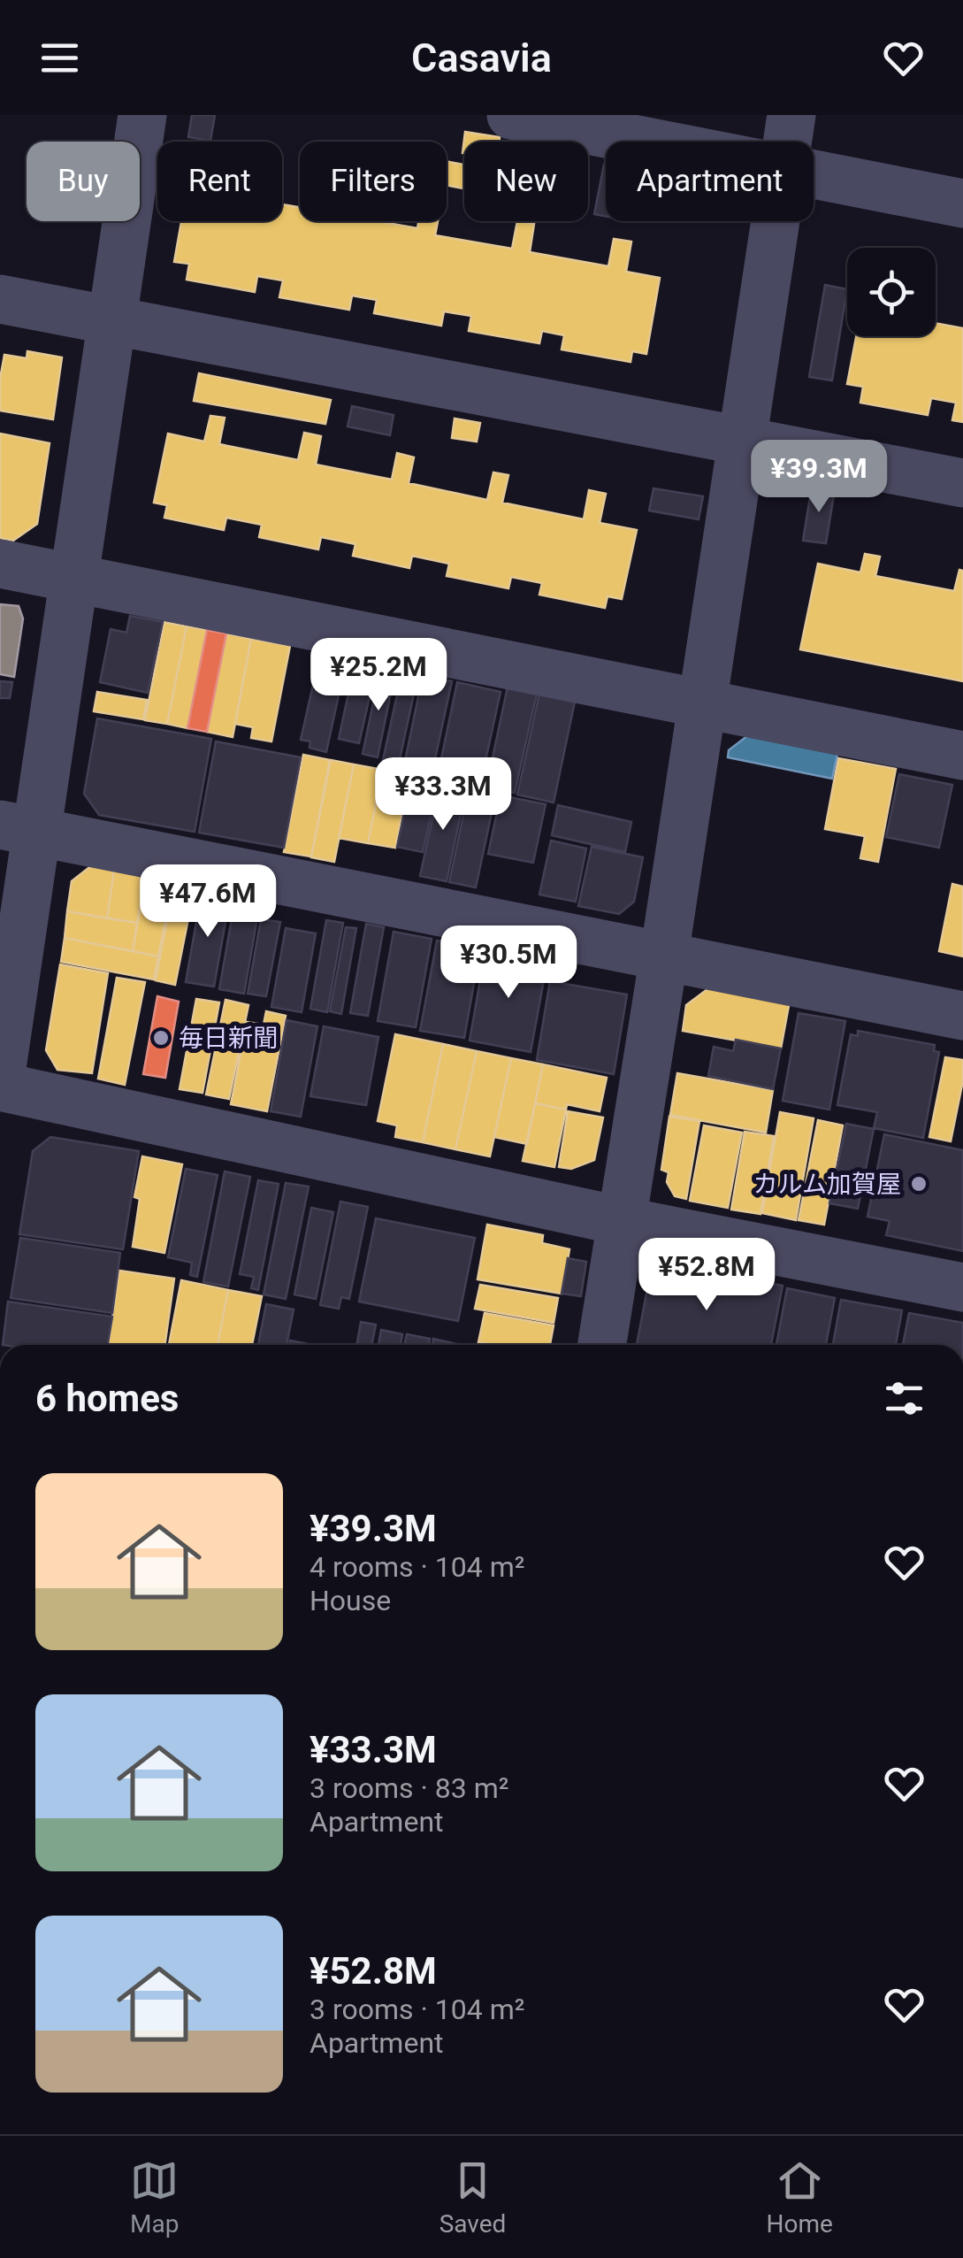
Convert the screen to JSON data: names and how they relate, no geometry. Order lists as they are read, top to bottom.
{
  "places": ["毎日新聞", "カルム加賀屋"],
  "page": {
    "header": "Casavia",
    "chip": [
      "Buy",
      "Rent",
      "Filters",
      "New",
      "Apartment"
    ],
    "price": [
      "¥39.3M",
      "¥25.2M",
      "¥33.3M",
      "¥47.6M",
      "¥30.5M",
      "¥52.8M"
    ],
    "heading": "6 homes",
    "list": [
      {
        "name": "¥39.3M",
        "note": "4 rooms · 104 m² · House"
      },
      {
        "name": "¥33.3M",
        "note": "3 rooms · 83 m² · Apartment"
      },
      {
        "name": "¥52.8M",
        "note": "3 rooms · 104 m² · Apartment"
      }
    ],
    "tabs": ["Map", "Saved", "Home"]
  }
}
